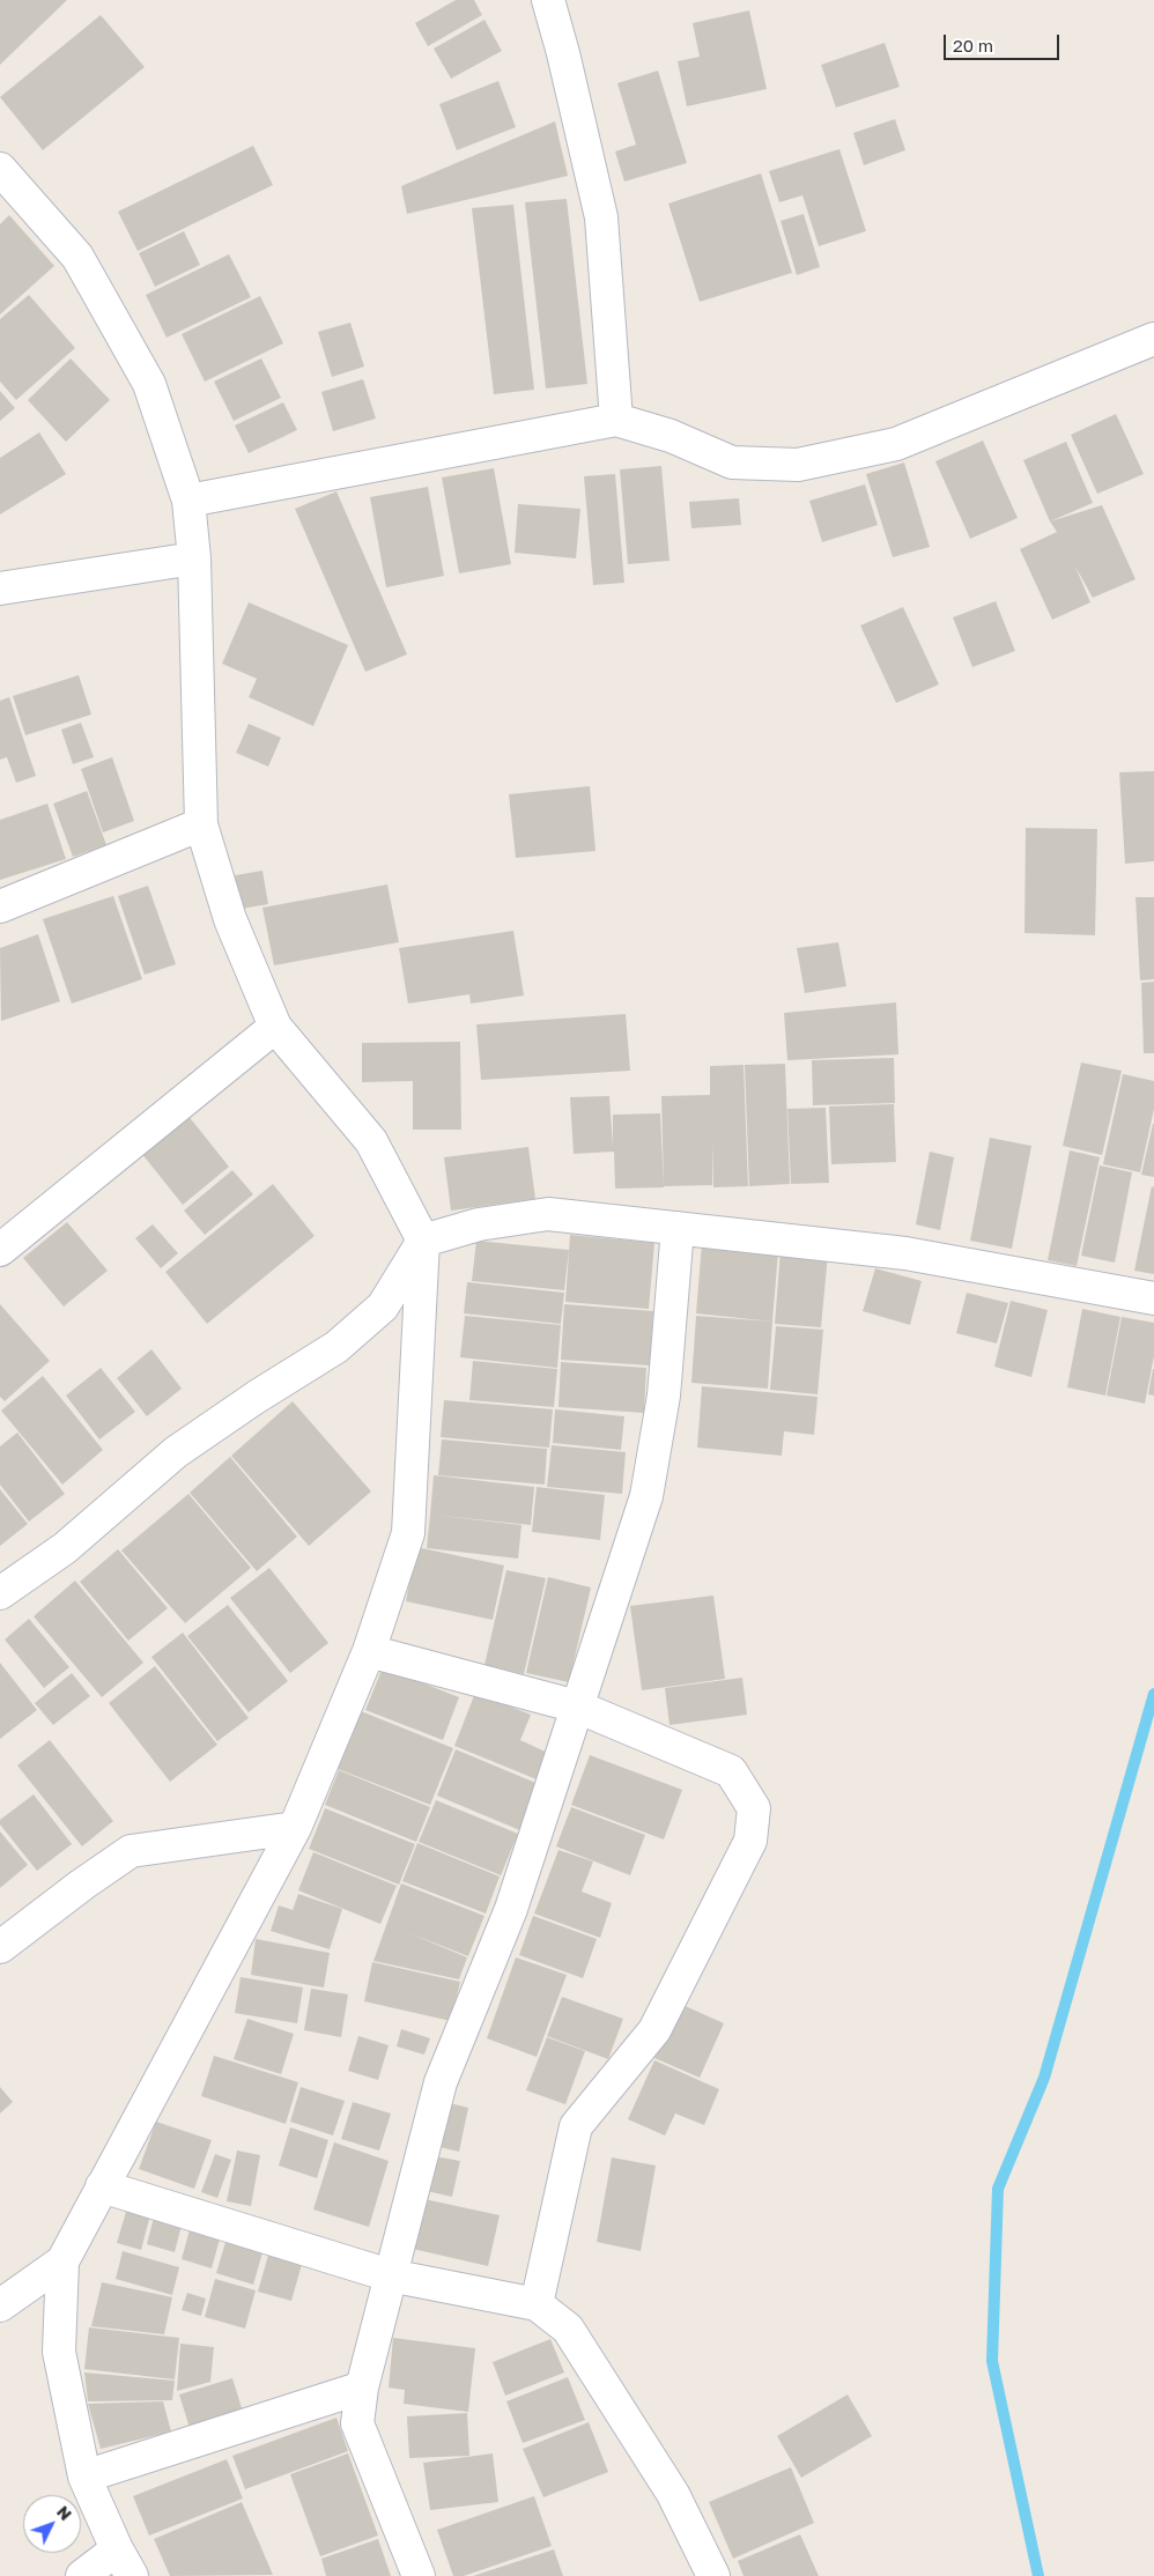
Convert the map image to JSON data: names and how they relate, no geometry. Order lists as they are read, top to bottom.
{
  "scale_bar": "20 m",
  "north": "top right"
}
